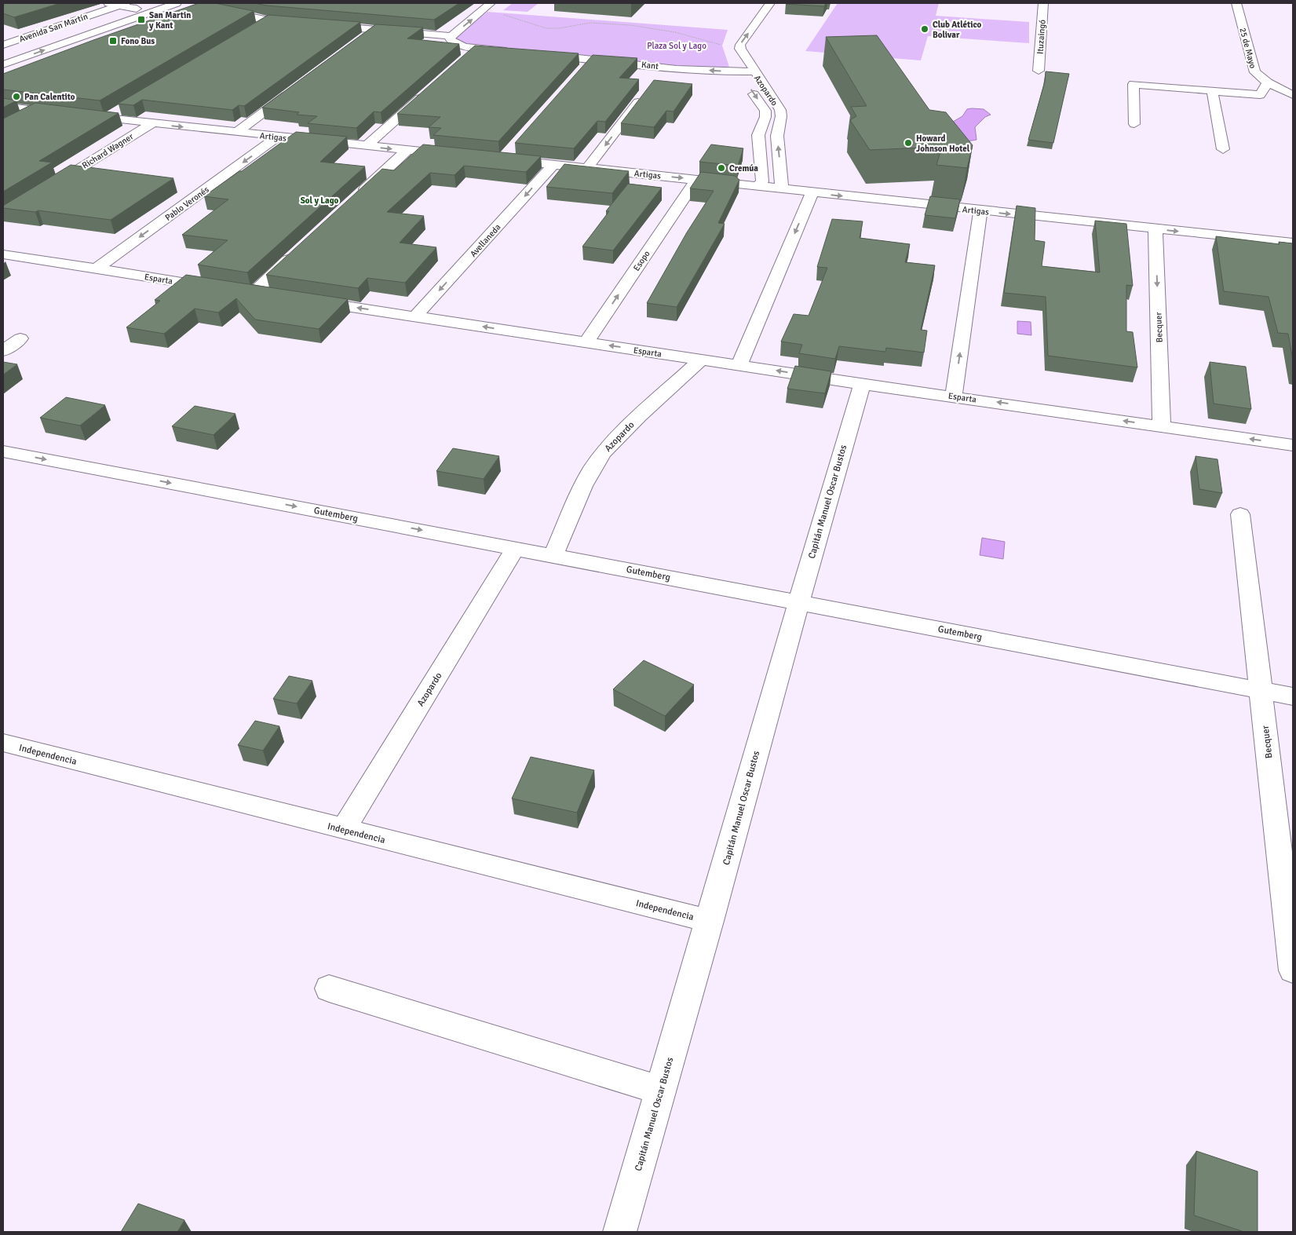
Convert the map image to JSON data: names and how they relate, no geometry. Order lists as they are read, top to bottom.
{
  "streets": {
    "street": [
      "Avenida San Martín",
      "Ituzaingó",
      "25 de Mayo",
      "Kant",
      "Azopardo",
      "Artigas",
      "Richard Wagner",
      "Pablo Veronés",
      "Avellaneda",
      "Esopo",
      "Esparta",
      "Becquer",
      "Capitán Manuel Oscar Bustos",
      "Gutemberg",
      "Independencia"
    ]
  },
  "crossings": [
    ["Kant", "Azopardo"],
    ["Azopardo", "Artigas"],
    ["Azopardo", "Esparta"],
    ["Azopardo", "Gutemberg"],
    ["Azopardo", "Independencia"],
    ["Artigas", "Richard Wagner"],
    ["Artigas", "Pablo Veronés"],
    ["Artigas", "Avellaneda"],
    ["Artigas", "Esopo"],
    ["Artigas", "Becquer"],
    ["Pablo Veronés", "Esparta"],
    ["Avellaneda", "Esparta"],
    ["Esopo", "Esparta"],
    ["Esparta", "Becquer"],
    ["Esparta", "Capitán Manuel Oscar Bustos"],
    ["Becquer", "Gutemberg"],
    ["Capitán Manuel Oscar Bustos", "Gutemberg"],
    ["Capitán Manuel Oscar Bustos", "Independencia"]
  ],
  "one_way": ["Artigas", "Esparta", "Gutemberg"],
  "districts": ["Sol y Lago"],
  "parks": ["Plaza Sol y Lago"],
  "places": {
    "transit": ["San Martin y Kant", "Fono Bus"],
    "other": [
      "Club Atlético Bolivar",
      "Pan Calentito",
      "Howard Johnson Hotel",
      "Cremúa"
    ]
  }
}
